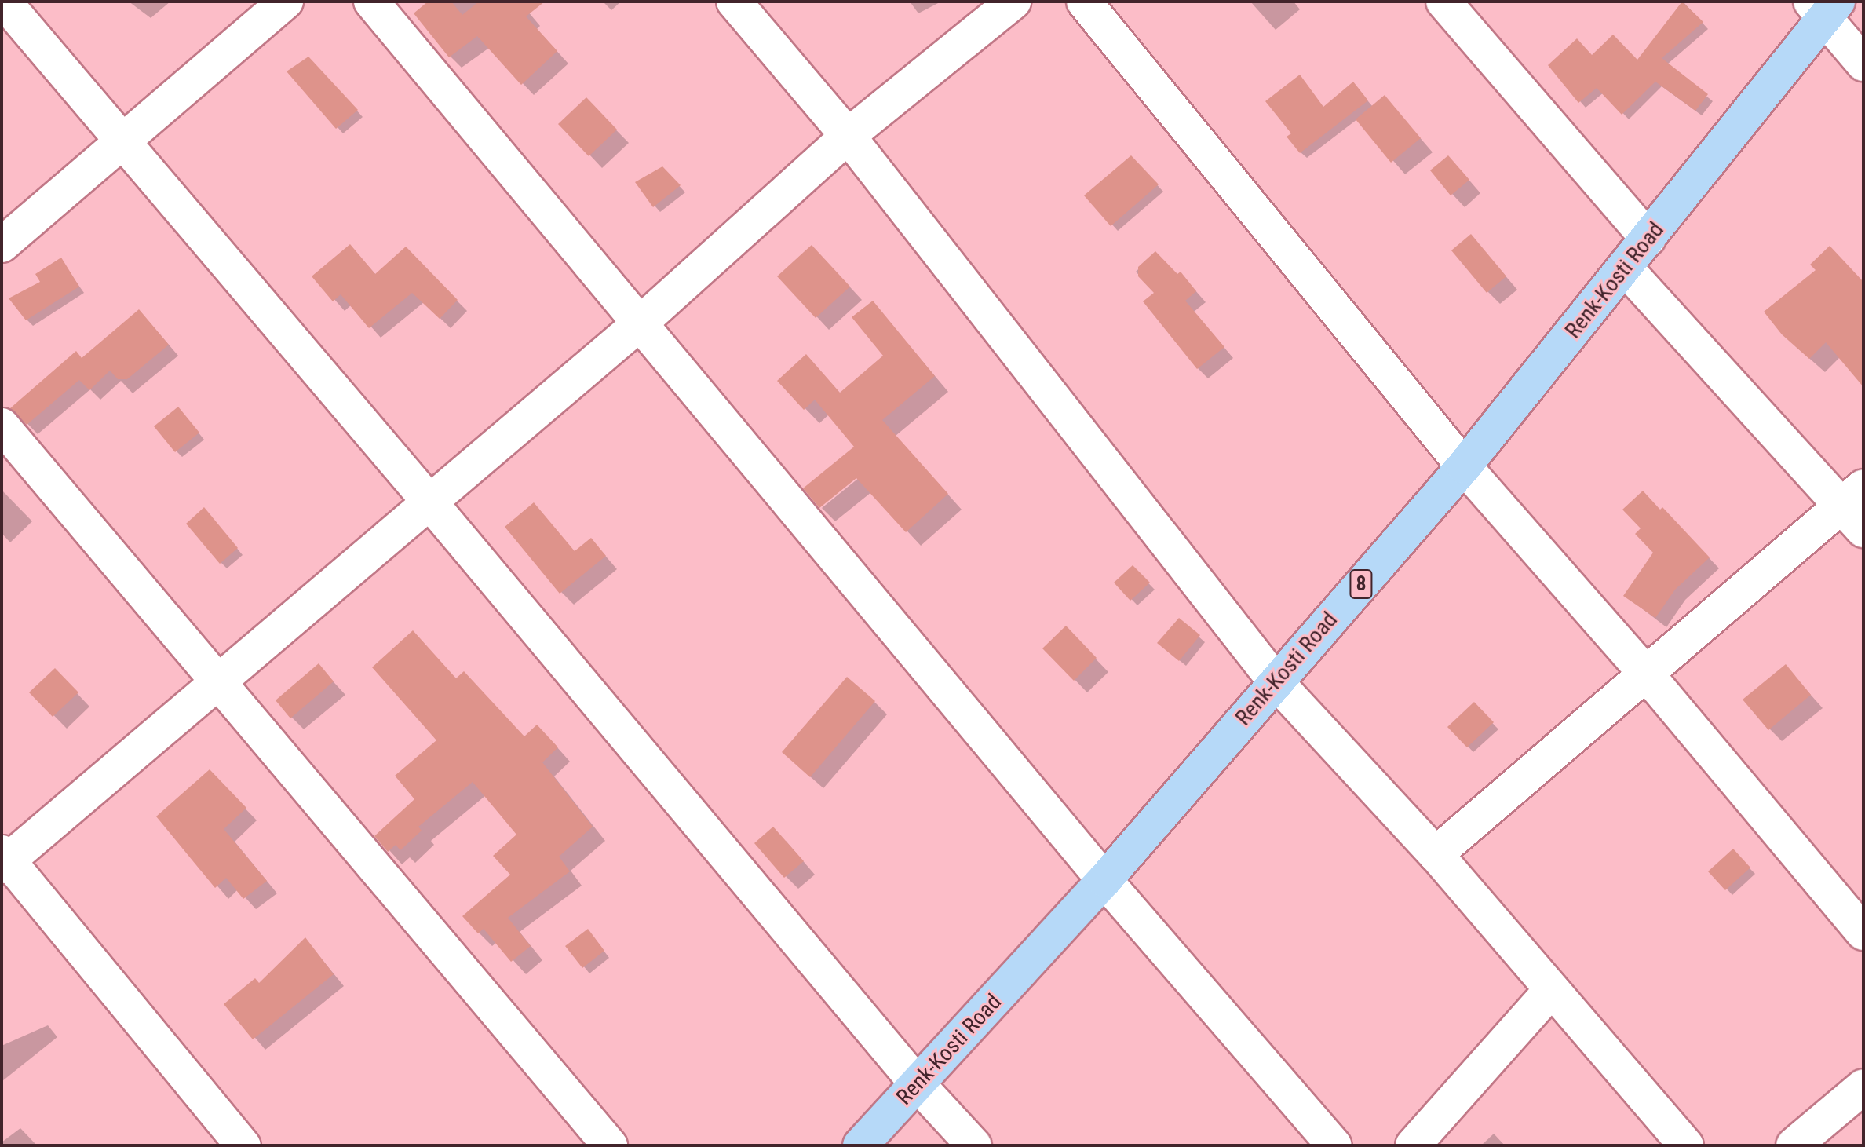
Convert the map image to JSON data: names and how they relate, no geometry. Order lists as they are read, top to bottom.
{
  "streets": {
    "main road": ["Renk-Kosti Road", "8"]
  }
}
